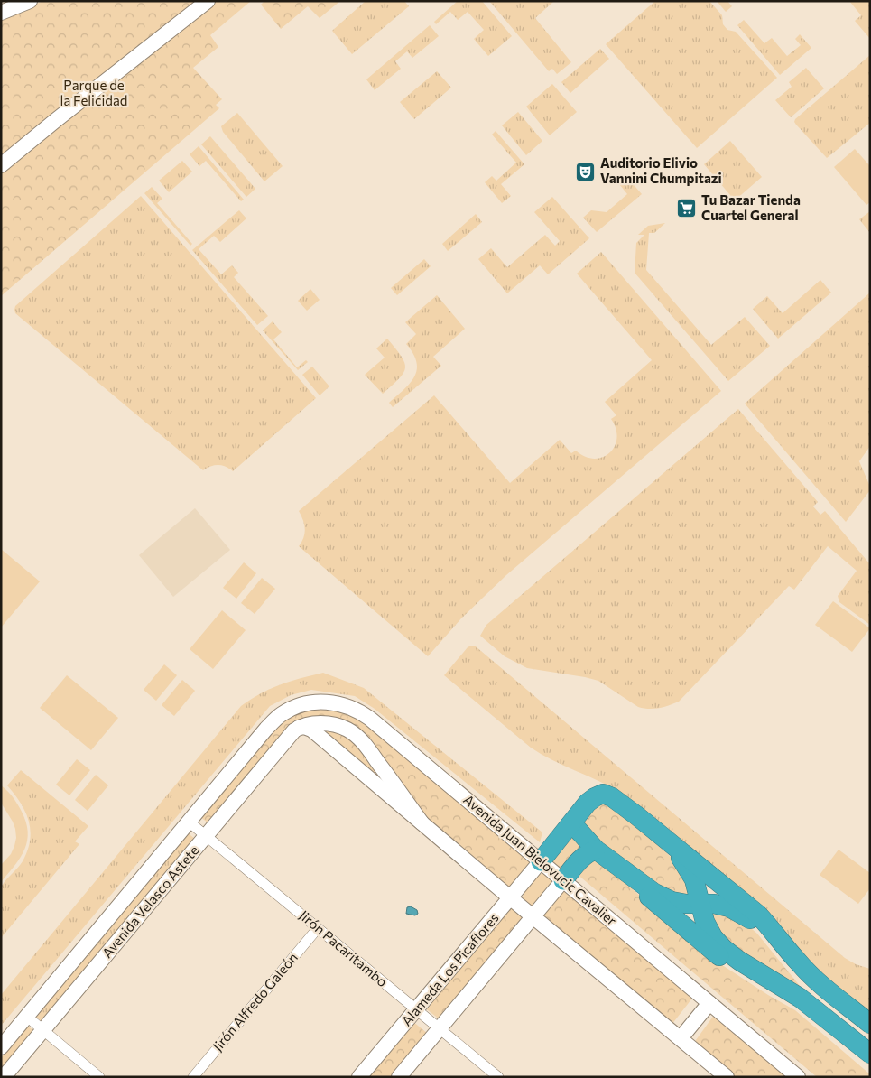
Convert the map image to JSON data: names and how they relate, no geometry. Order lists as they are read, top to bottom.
{
  "streets": {
    "main road": ["Avenida Juan Bielovucic Cavalier", "Avenida Velasco Astete", "Alameda Los Picaflores"],
    "street": ["Jirón Pacaritambo", "Jirón Alfredo Galeón"]
  },
  "crossings": [
    ["Avenida Juan Bielovucic Cavalier", "Avenida Velasco Astete"],
    ["Avenida Juan Bielovucic Cavalier", "Alameda Los Picaflores"],
    ["Avenida Velasco Astete", "Jirón Pacaritambo"],
    ["Jirón Pacaritambo", "Alameda Los Picaflores"],
    ["Jirón Pacaritambo", "Jirón Alfredo Galeón"]
  ],
  "parks": ["Parque de la Felicidad"],
  "places": {
    "theatre": ["Auditorio Elivio Vannini Chumpitazi"],
    "supermarket": ["Tu Bazar Tienda Cuartel General"]
  }
}
